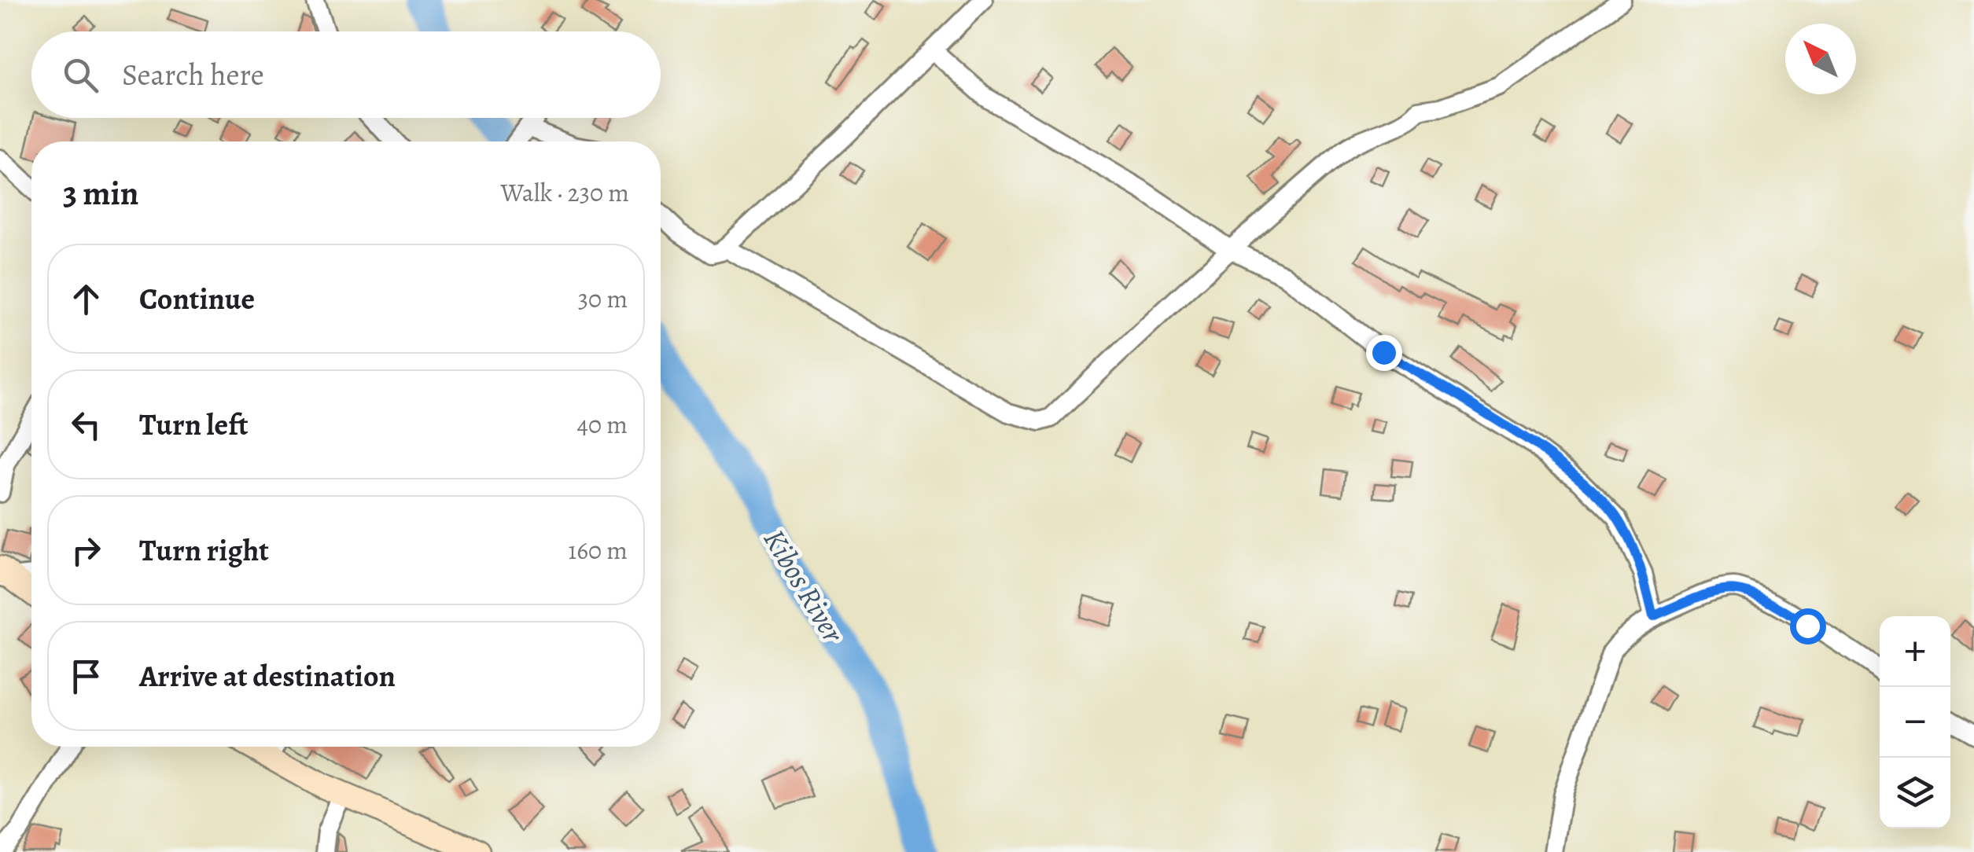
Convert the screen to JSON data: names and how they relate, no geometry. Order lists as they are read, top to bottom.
{
  "water": ["Kibos River"],
  "north": "top left",
  "page": {
    "search": "Search here",
    "heading": ["3 min", "Walk · 230 m"],
    "list": [
      ["Continue", "30 m"],
      ["Turn left", "40 m"],
      ["Turn right", "160 m"],
      "Arrive at destination"
    ],
    "map_buttons": ["+", "−"]
  }
}
